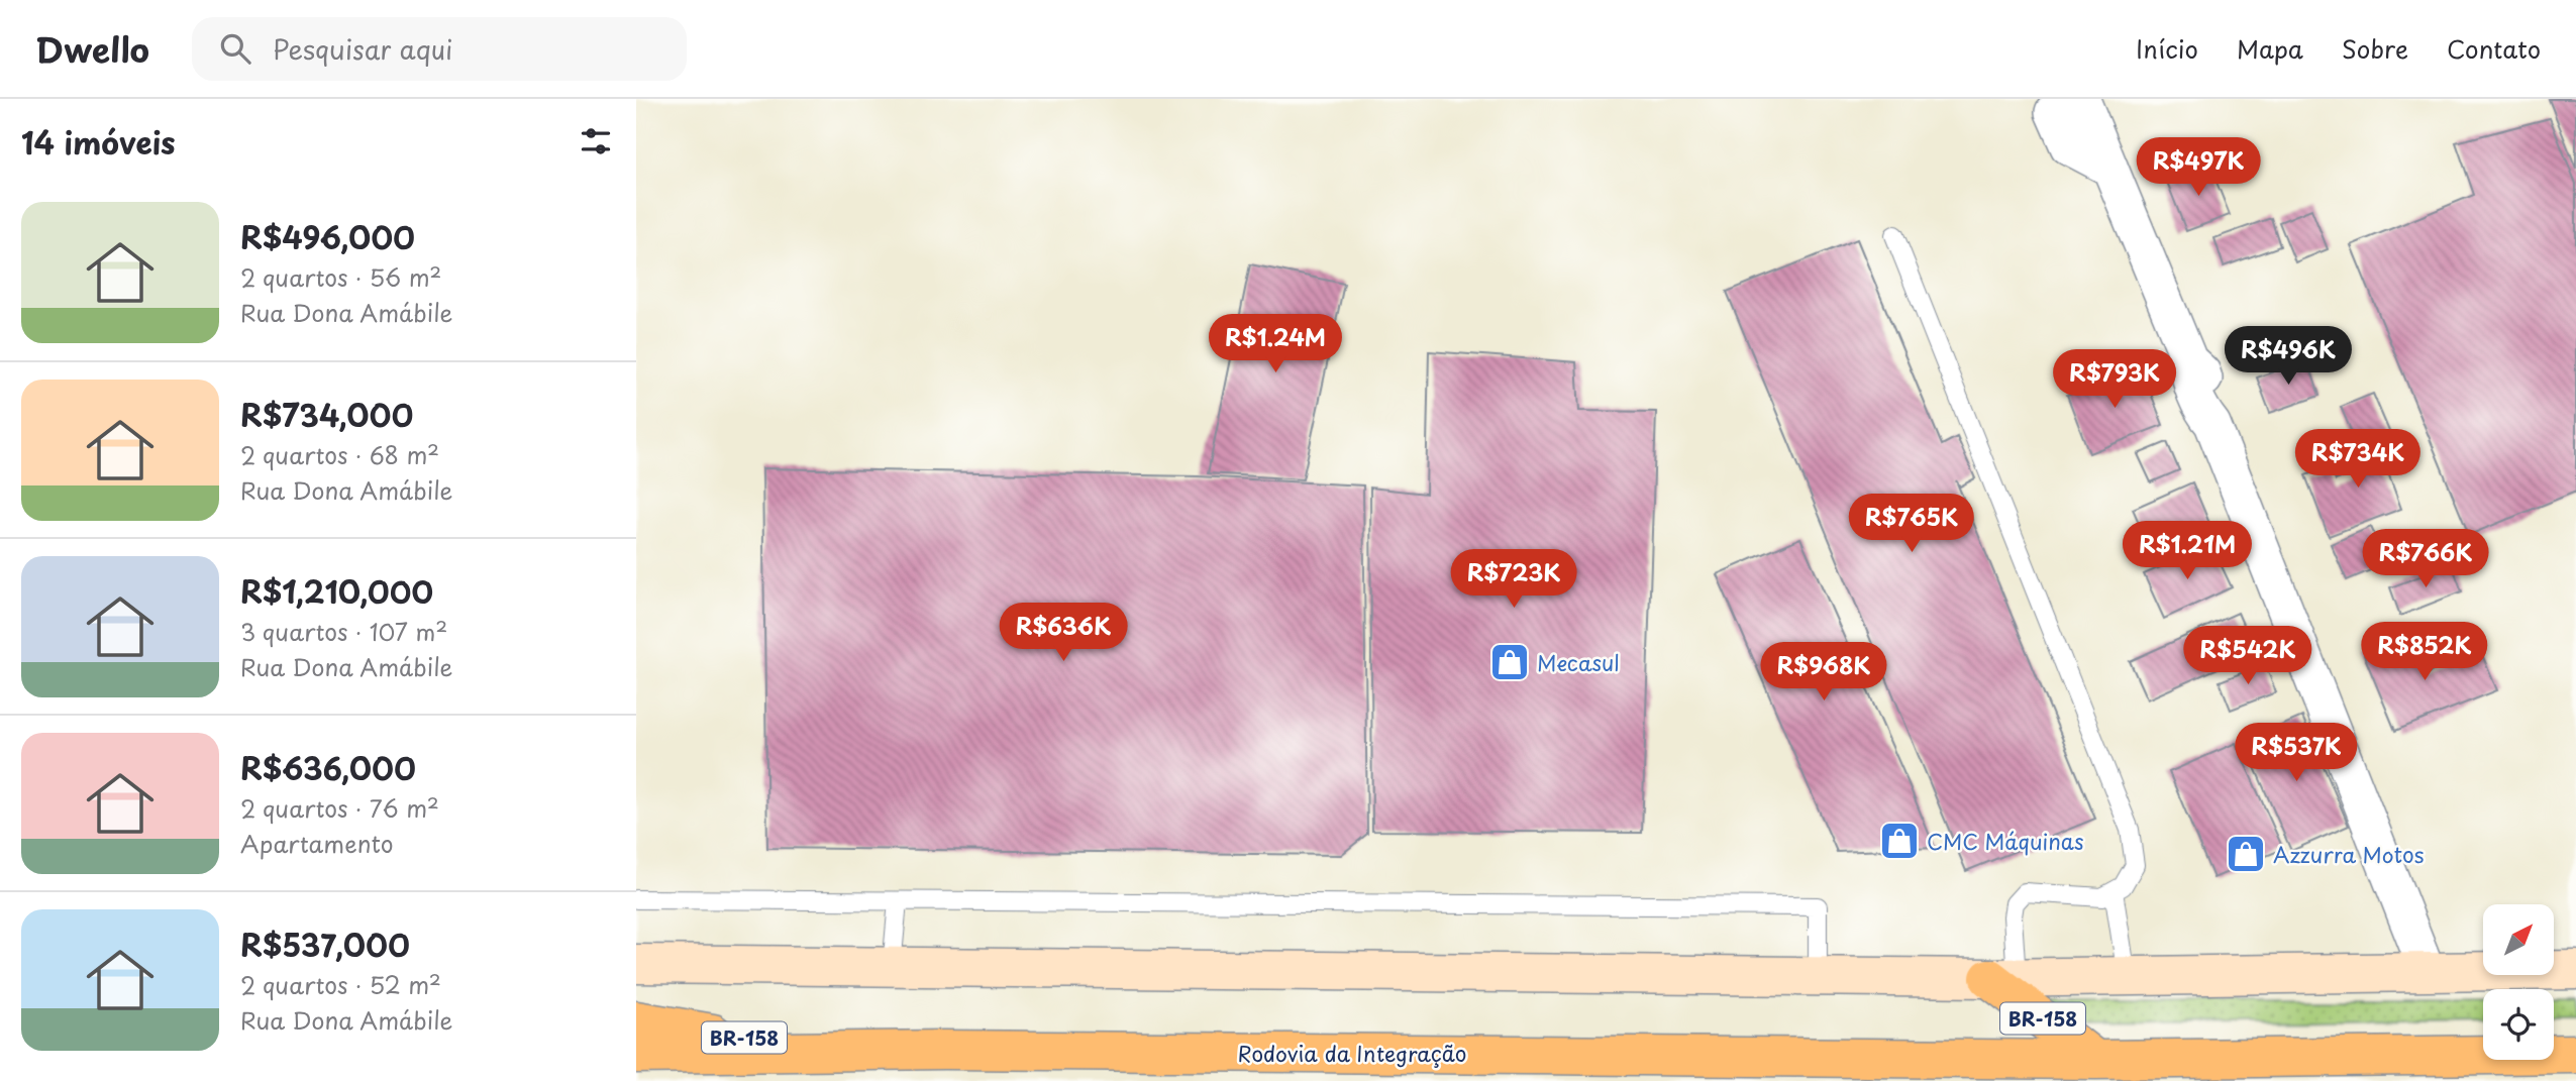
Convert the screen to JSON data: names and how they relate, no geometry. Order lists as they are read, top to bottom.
{
  "streets": {
    "highway": ["BR-158", "Rodovia da Integração"]
  },
  "crossings": [
    ["BR-158", "Rodovia da Integração"]
  ],
  "places": {
    "shop": ["Mecasul", "CMC Máquinas", "Azzurra Motos"]
  },
  "north": "top right",
  "page": {
    "header": "Dwello",
    "search": "Pesquisar aqui",
    "nav": [
      "Início",
      "Mapa",
      "Sobre",
      "Contato"
    ],
    "heading": "14 imóveis",
    "price": [
      "R$497K",
      "R$1.24M",
      "R$496K",
      "R$793K",
      "R$734K",
      "R$765K",
      "R$1.21M",
      "R$766K",
      "R$723K",
      "R$636K",
      "R$852K",
      "R$542K",
      "R$968K",
      "R$537K"
    ],
    "list": [
      {
        "name": "R$496,000",
        "note": "2 quartos · 56 m² · Rua Dona Amábile"
      },
      {
        "name": "R$734,000",
        "note": "2 quartos · 68 m² · Rua Dona Amábile"
      },
      {
        "name": "R$1,210,000",
        "note": "3 quartos · 107 m² · Rua Dona Amábile"
      },
      {
        "name": "R$636,000",
        "note": "2 quartos · 76 m² · Apartamento"
      },
      {
        "name": "R$537,000",
        "note": "2 quartos · 52 m² · Rua Dona Amábile"
      }
    ]
  }
}
